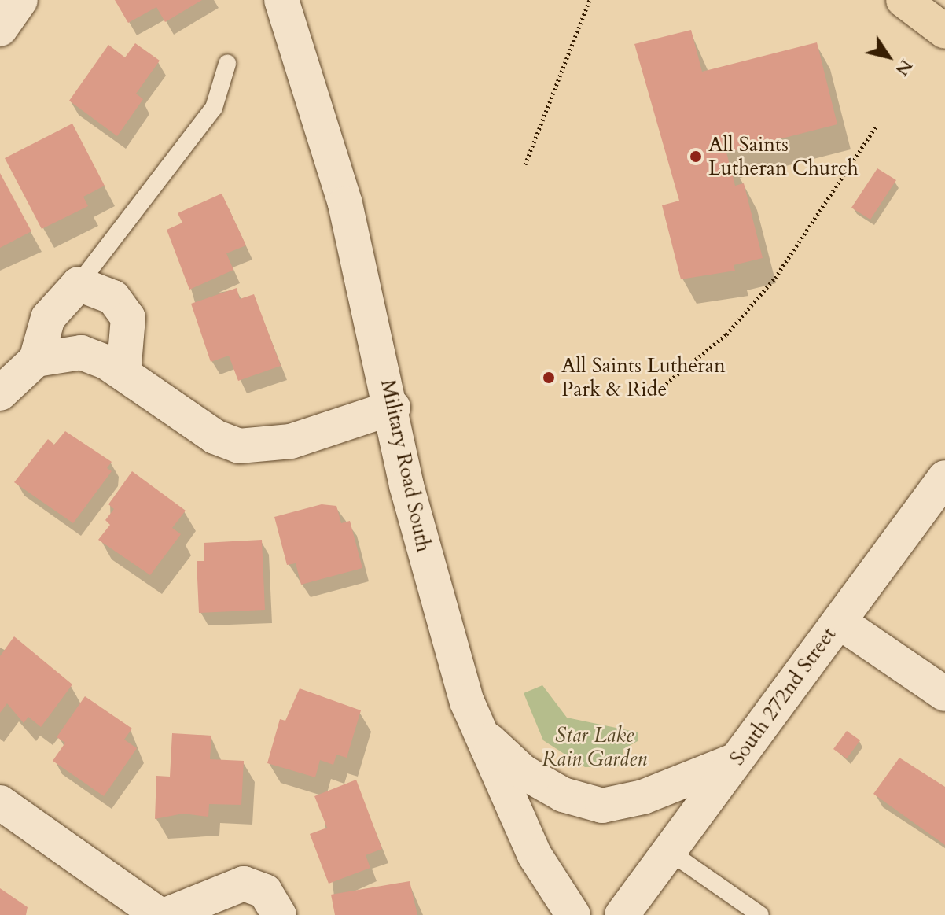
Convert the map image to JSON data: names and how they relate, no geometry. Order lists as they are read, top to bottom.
{
  "streets": {
    "main road": ["Military Road South", "South 272nd Street"]
  },
  "parks": ["Star Lake Rain Garden"],
  "places": ["All Saints Lutheran Church", "All Saints Lutheran Park & Ride"],
  "north": "bottom right"
}
